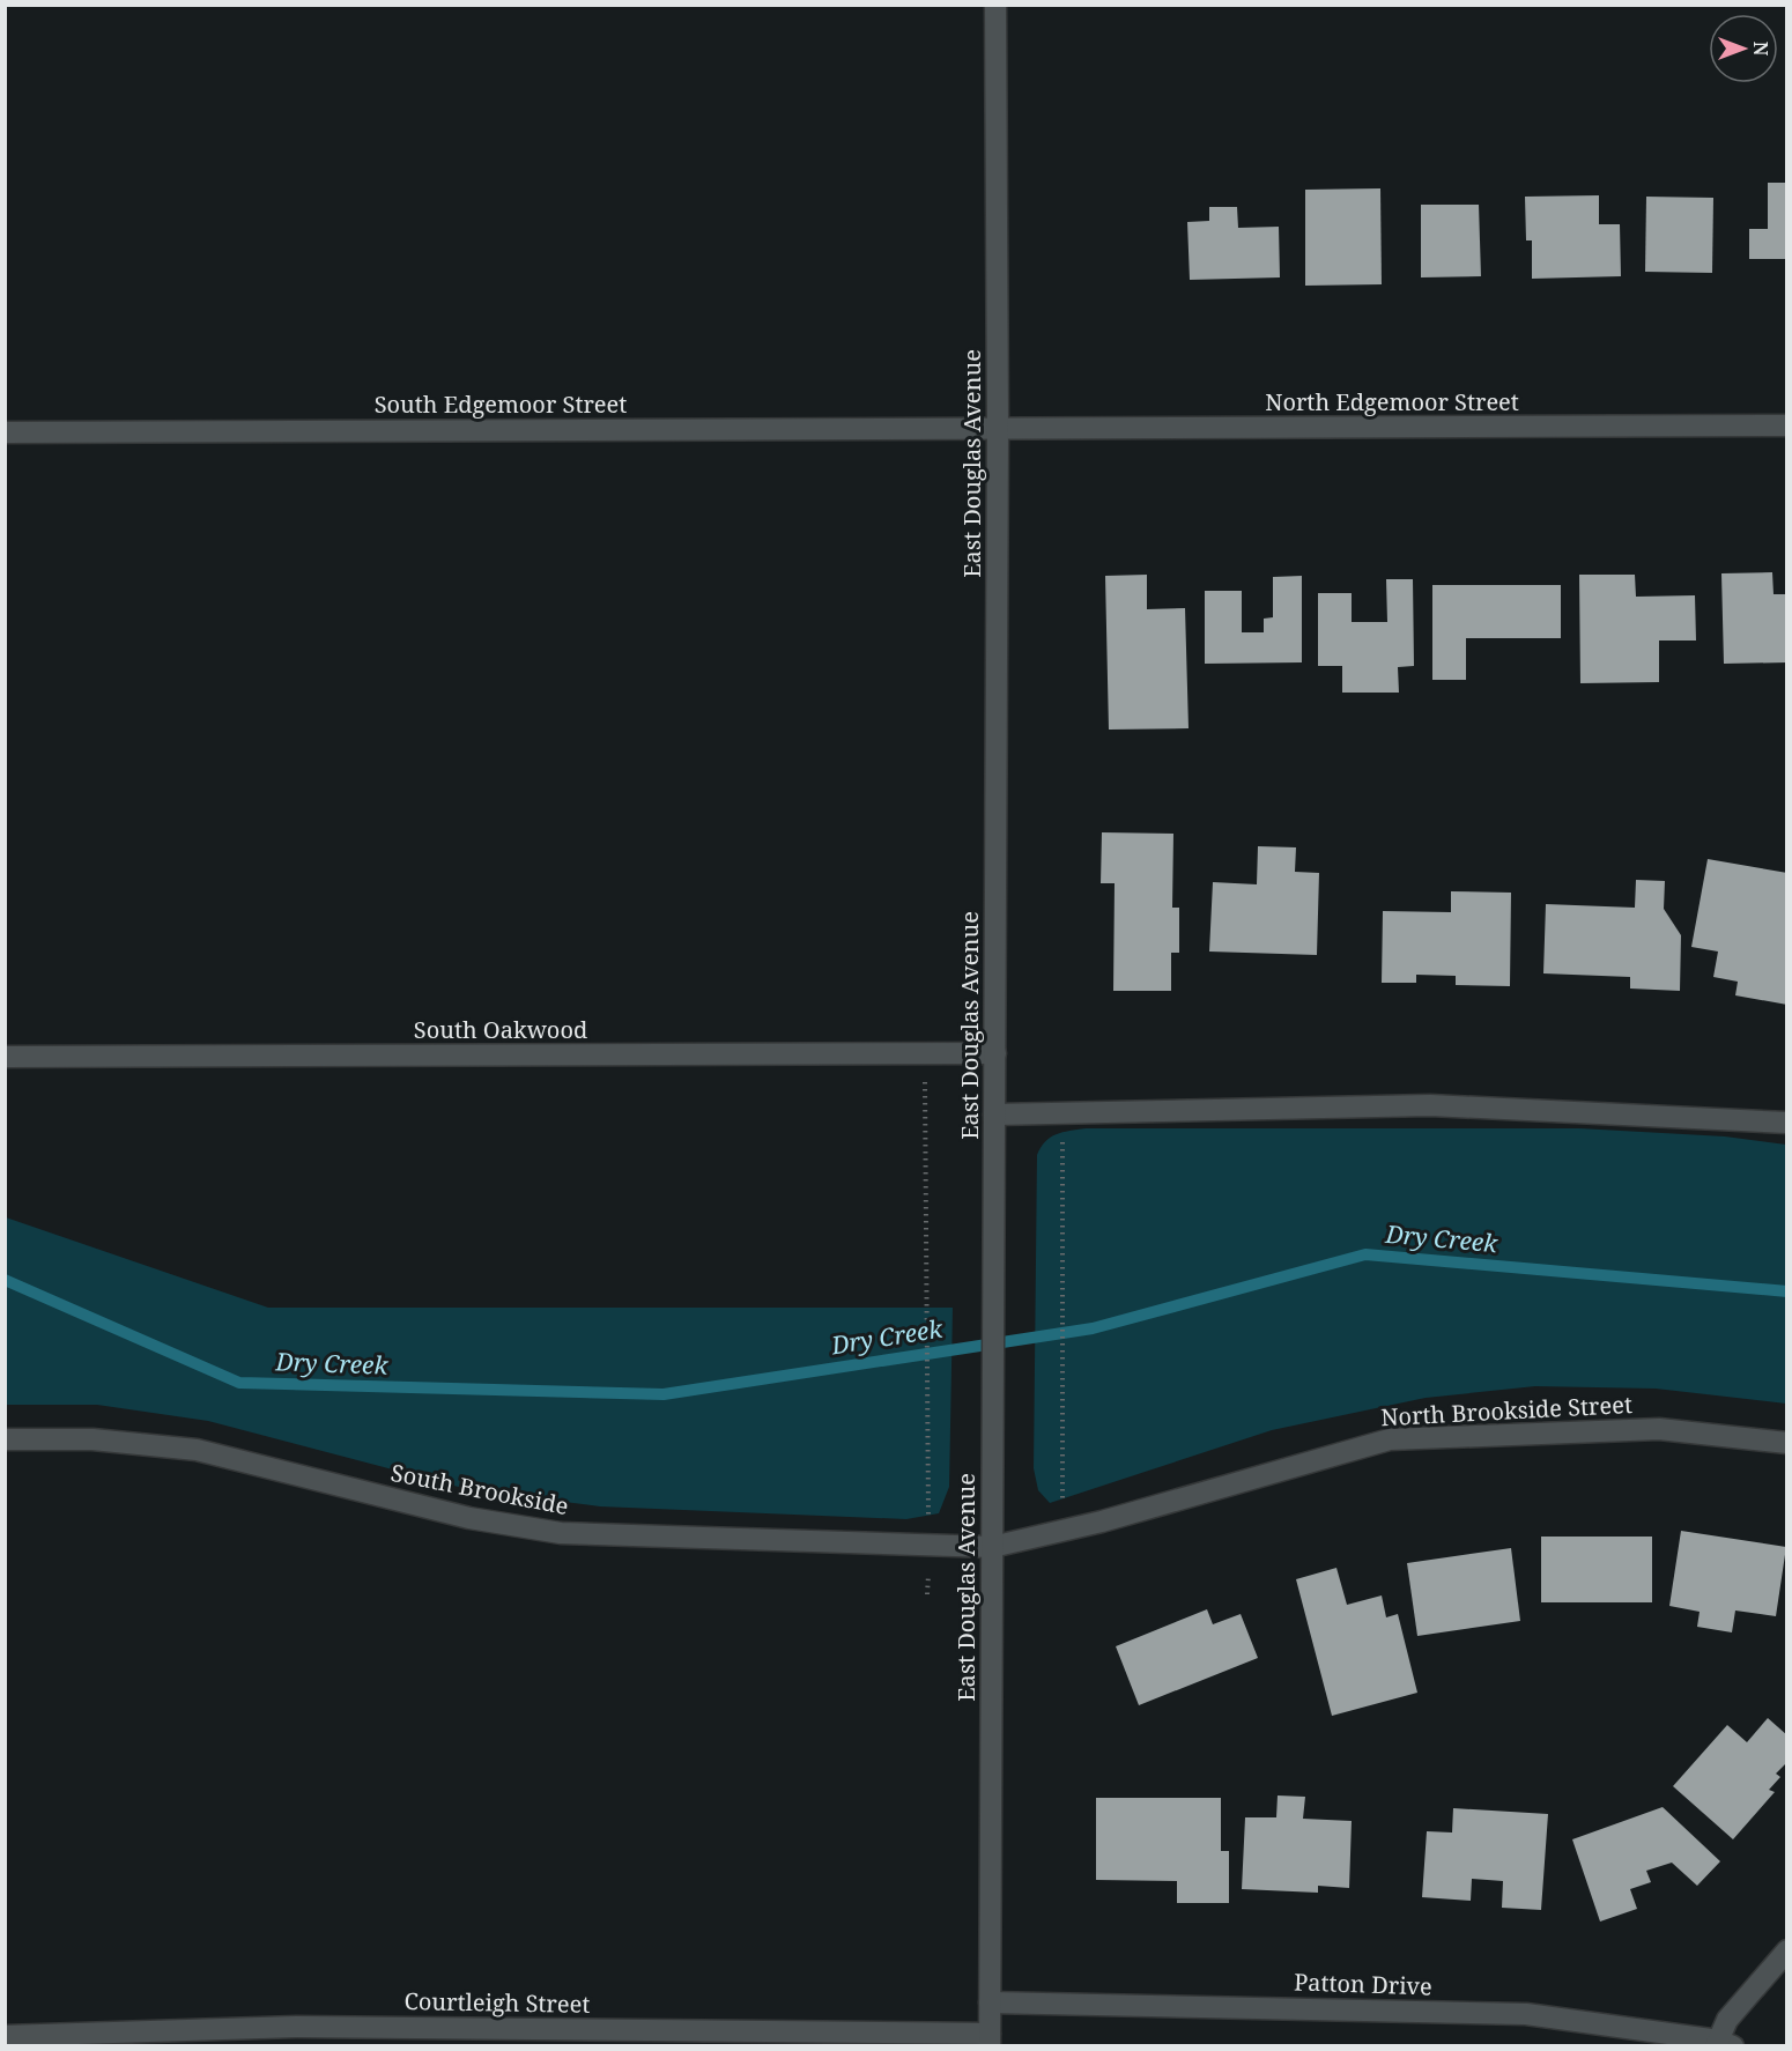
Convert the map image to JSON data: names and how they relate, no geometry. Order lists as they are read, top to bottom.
{
  "streets": {
    "street": [
      "North Edgemoor Street",
      "South Edgemoor Street",
      "East Douglas Avenue",
      "South Oakwood",
      "North Brookside Street",
      "South Brookside",
      "Patton Drive",
      "Courtleigh Street"
    ]
  },
  "crossings": [
    ["North Edgemoor Street", "South Edgemoor Street"],
    ["North Edgemoor Street", "East Douglas Avenue"],
    ["South Edgemoor Street", "East Douglas Avenue"],
    ["East Douglas Avenue", "South Oakwood"],
    ["East Douglas Avenue", "North Brookside Street"],
    ["East Douglas Avenue", "South Brookside"],
    ["East Douglas Avenue", "Patton Drive"],
    ["East Douglas Avenue", "Courtleigh Street"],
    ["North Brookside Street", "South Brookside"]
  ],
  "water": ["Dry Creek"],
  "north": "right"
}
